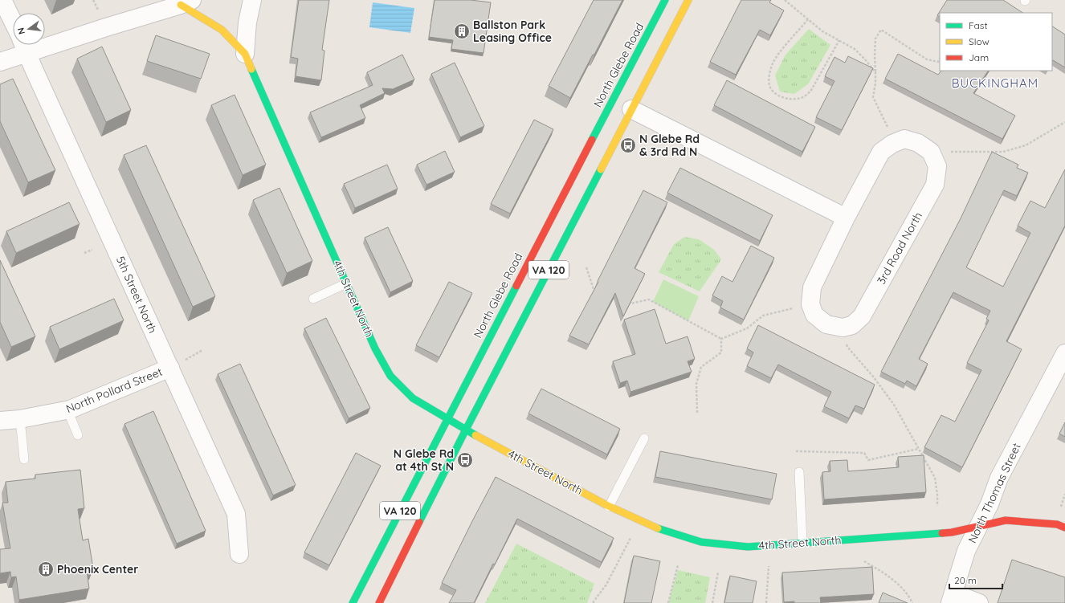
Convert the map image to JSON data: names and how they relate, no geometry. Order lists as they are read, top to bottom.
{
  "streets": {
    "main road": ["North Glebe Road", "VA 120", "4th Street North"],
    "street": [
      "3rd Road North",
      "5th Street North",
      "North Pollard Street",
      "North Thomas Street"
    ]
  },
  "crossings": [
    ["North Glebe Road", "4th Street North"],
    ["5th Street North", "North Pollard Street"],
    ["4th Street North", "North Thomas Street"]
  ],
  "districts": ["BUCKINGHAM"],
  "places": {
    "building": ["Ballston Park Leasing Office", "Phoenix Center"],
    "bus stop": ["N Glebe Rd & 3rd Rd N", "N Glebe Rd at 4th St N"]
  },
  "legend": ["Fast", "Slow", "Jam"],
  "scale_bar": "20 m",
  "north": "left"
}
